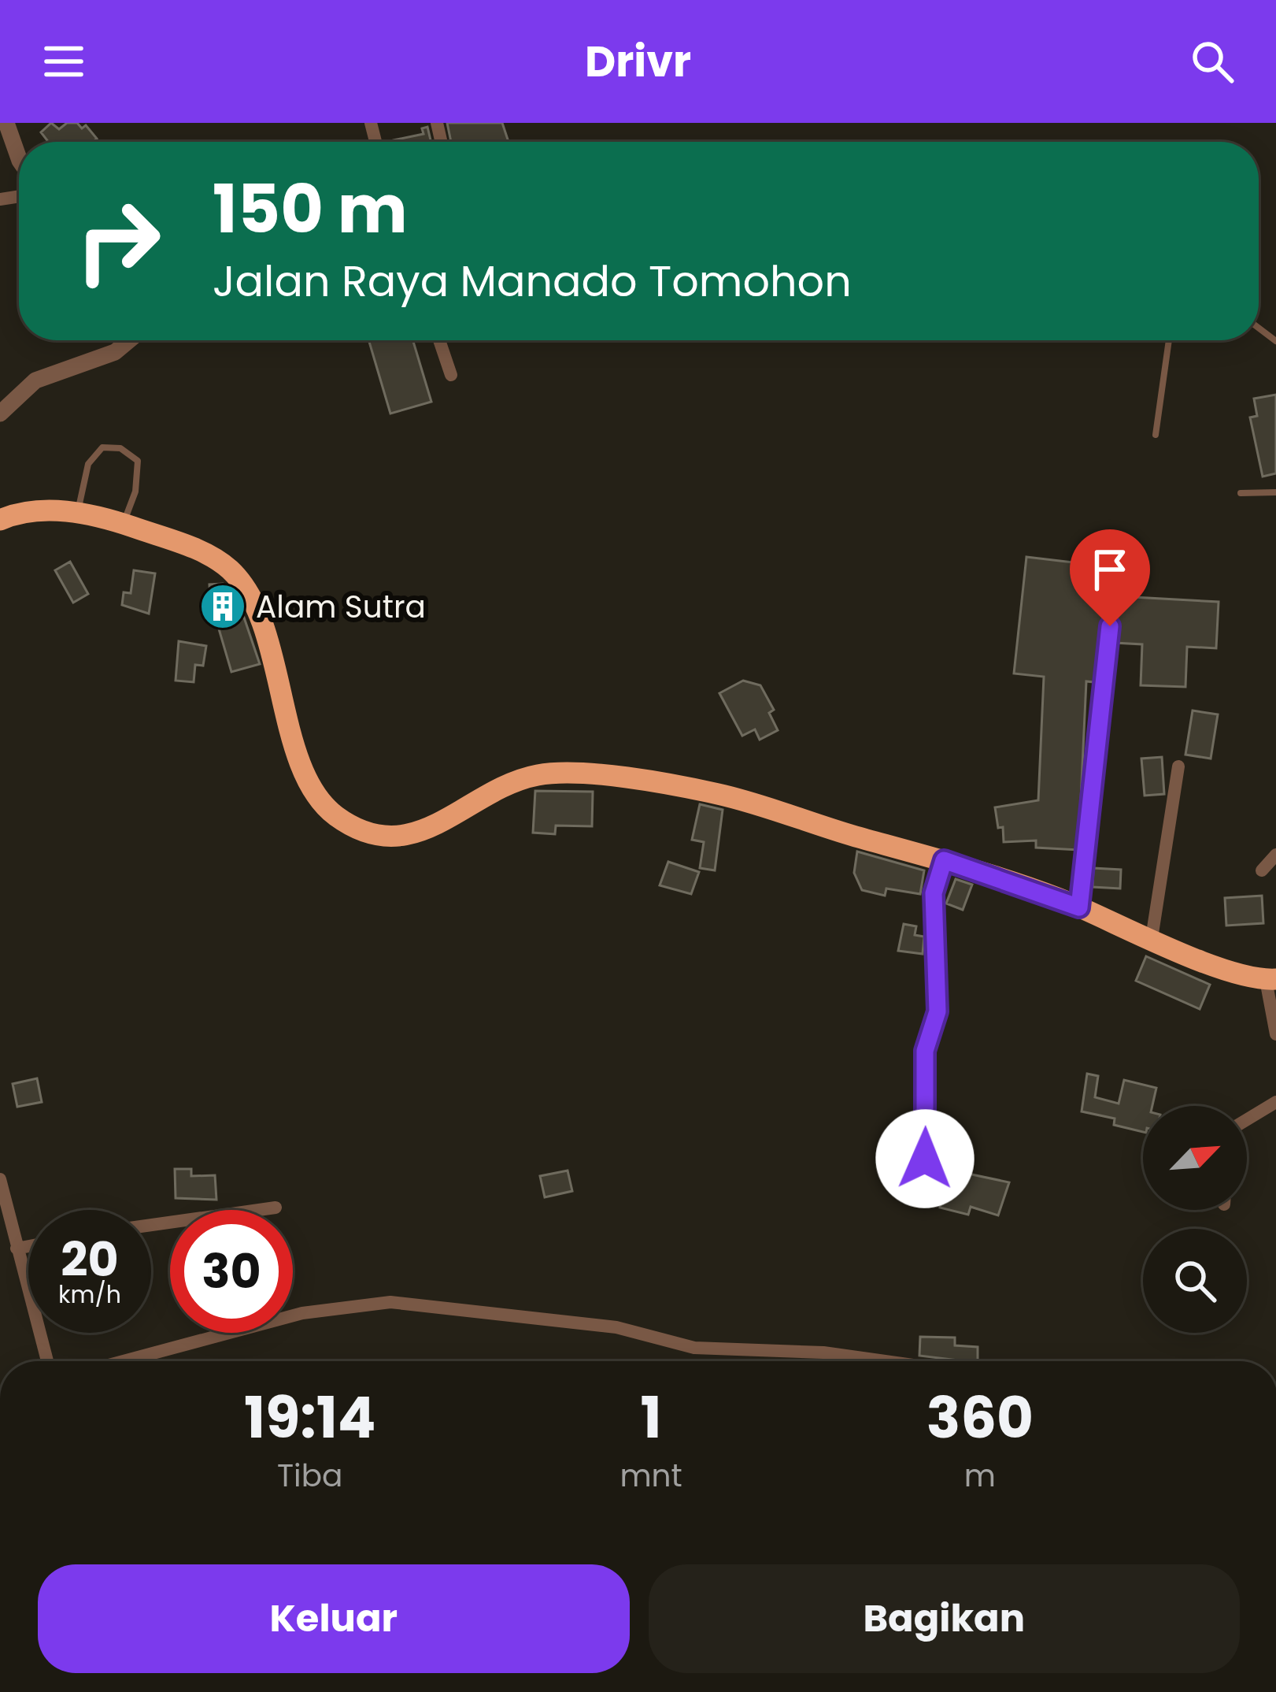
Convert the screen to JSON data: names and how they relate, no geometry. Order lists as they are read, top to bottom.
{
  "places": {
    "building": ["Alam Sutra"]
  },
  "north": "top right",
  "page": {
    "header": "Drivr",
    "turn": ["150 m", "Jalan Raya Manado Tomohon"],
    "speed": "20 km/h",
    "limit": "30",
    "eta": [
      "19:14",
      "Tiba",
      "1",
      "mnt",
      "360",
      "m"
    ],
    "buttons": ["Keluar", "Bagikan"]
  }
}
